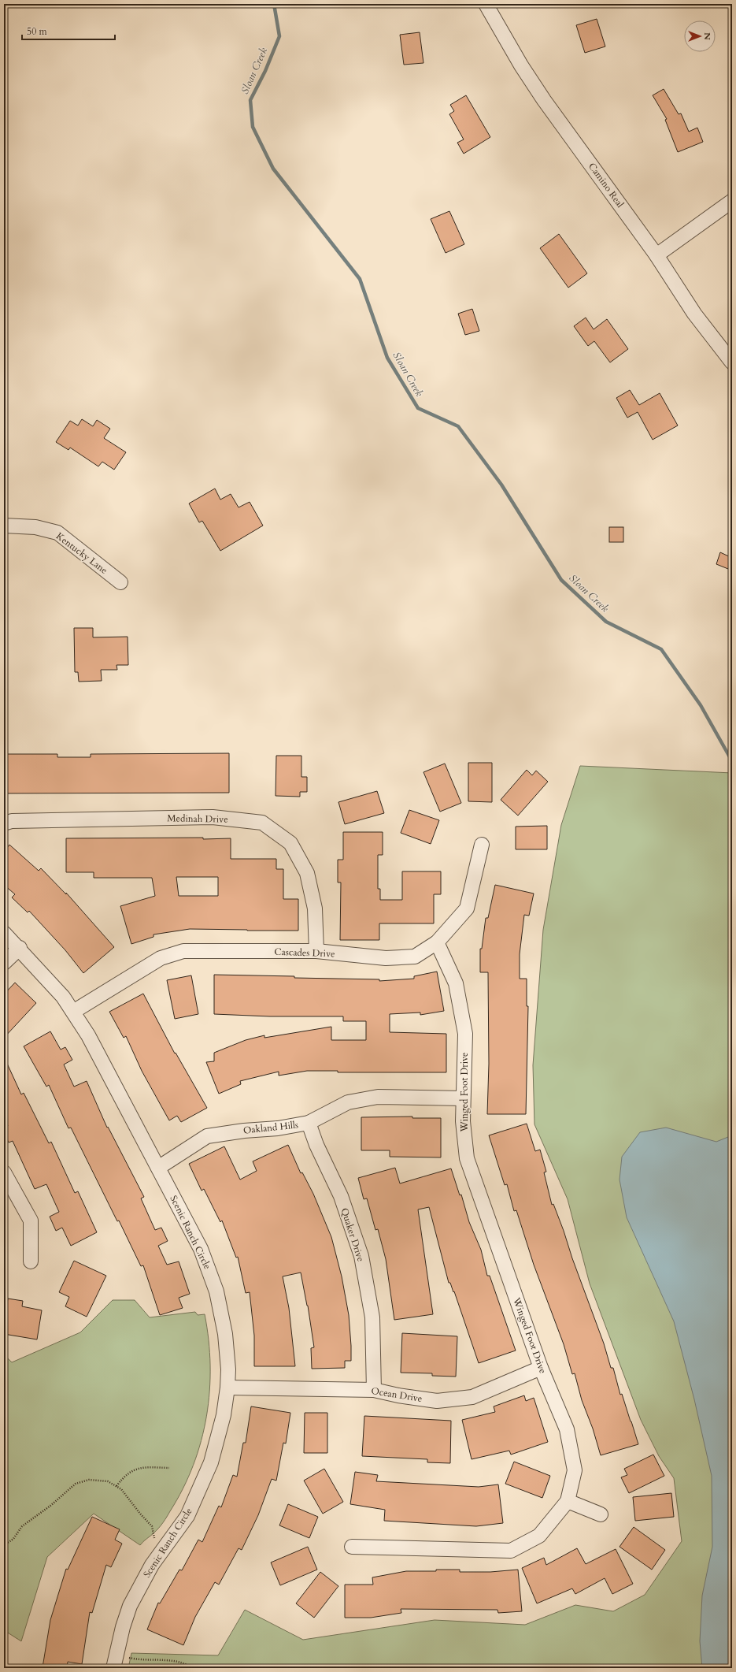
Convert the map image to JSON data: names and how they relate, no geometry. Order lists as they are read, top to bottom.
{
  "streets": {
    "street": [
      "Camino Real",
      "Kentucky Lane",
      "Medinah Drive",
      "Cascades Drive",
      "Winged Foot Drive",
      "Oakland Hills",
      "Scenic Ranch Circle",
      "Quaker Drive",
      "Ocean Drive"
    ]
  },
  "crossings": [
    ["Medinah Drive", "Cascades Drive"],
    ["Cascades Drive", "Winged Foot Drive"],
    ["Cascades Drive", "Scenic Ranch Circle"],
    ["Winged Foot Drive", "Oakland Hills"],
    ["Winged Foot Drive", "Ocean Drive"],
    ["Oakland Hills", "Scenic Ranch Circle"],
    ["Oakland Hills", "Quaker Drive"],
    ["Scenic Ranch Circle", "Ocean Drive"],
    ["Quaker Drive", "Ocean Drive"]
  ],
  "water": ["Sloan Creek"],
  "scale_bar": "50 m",
  "north": "right"
}
